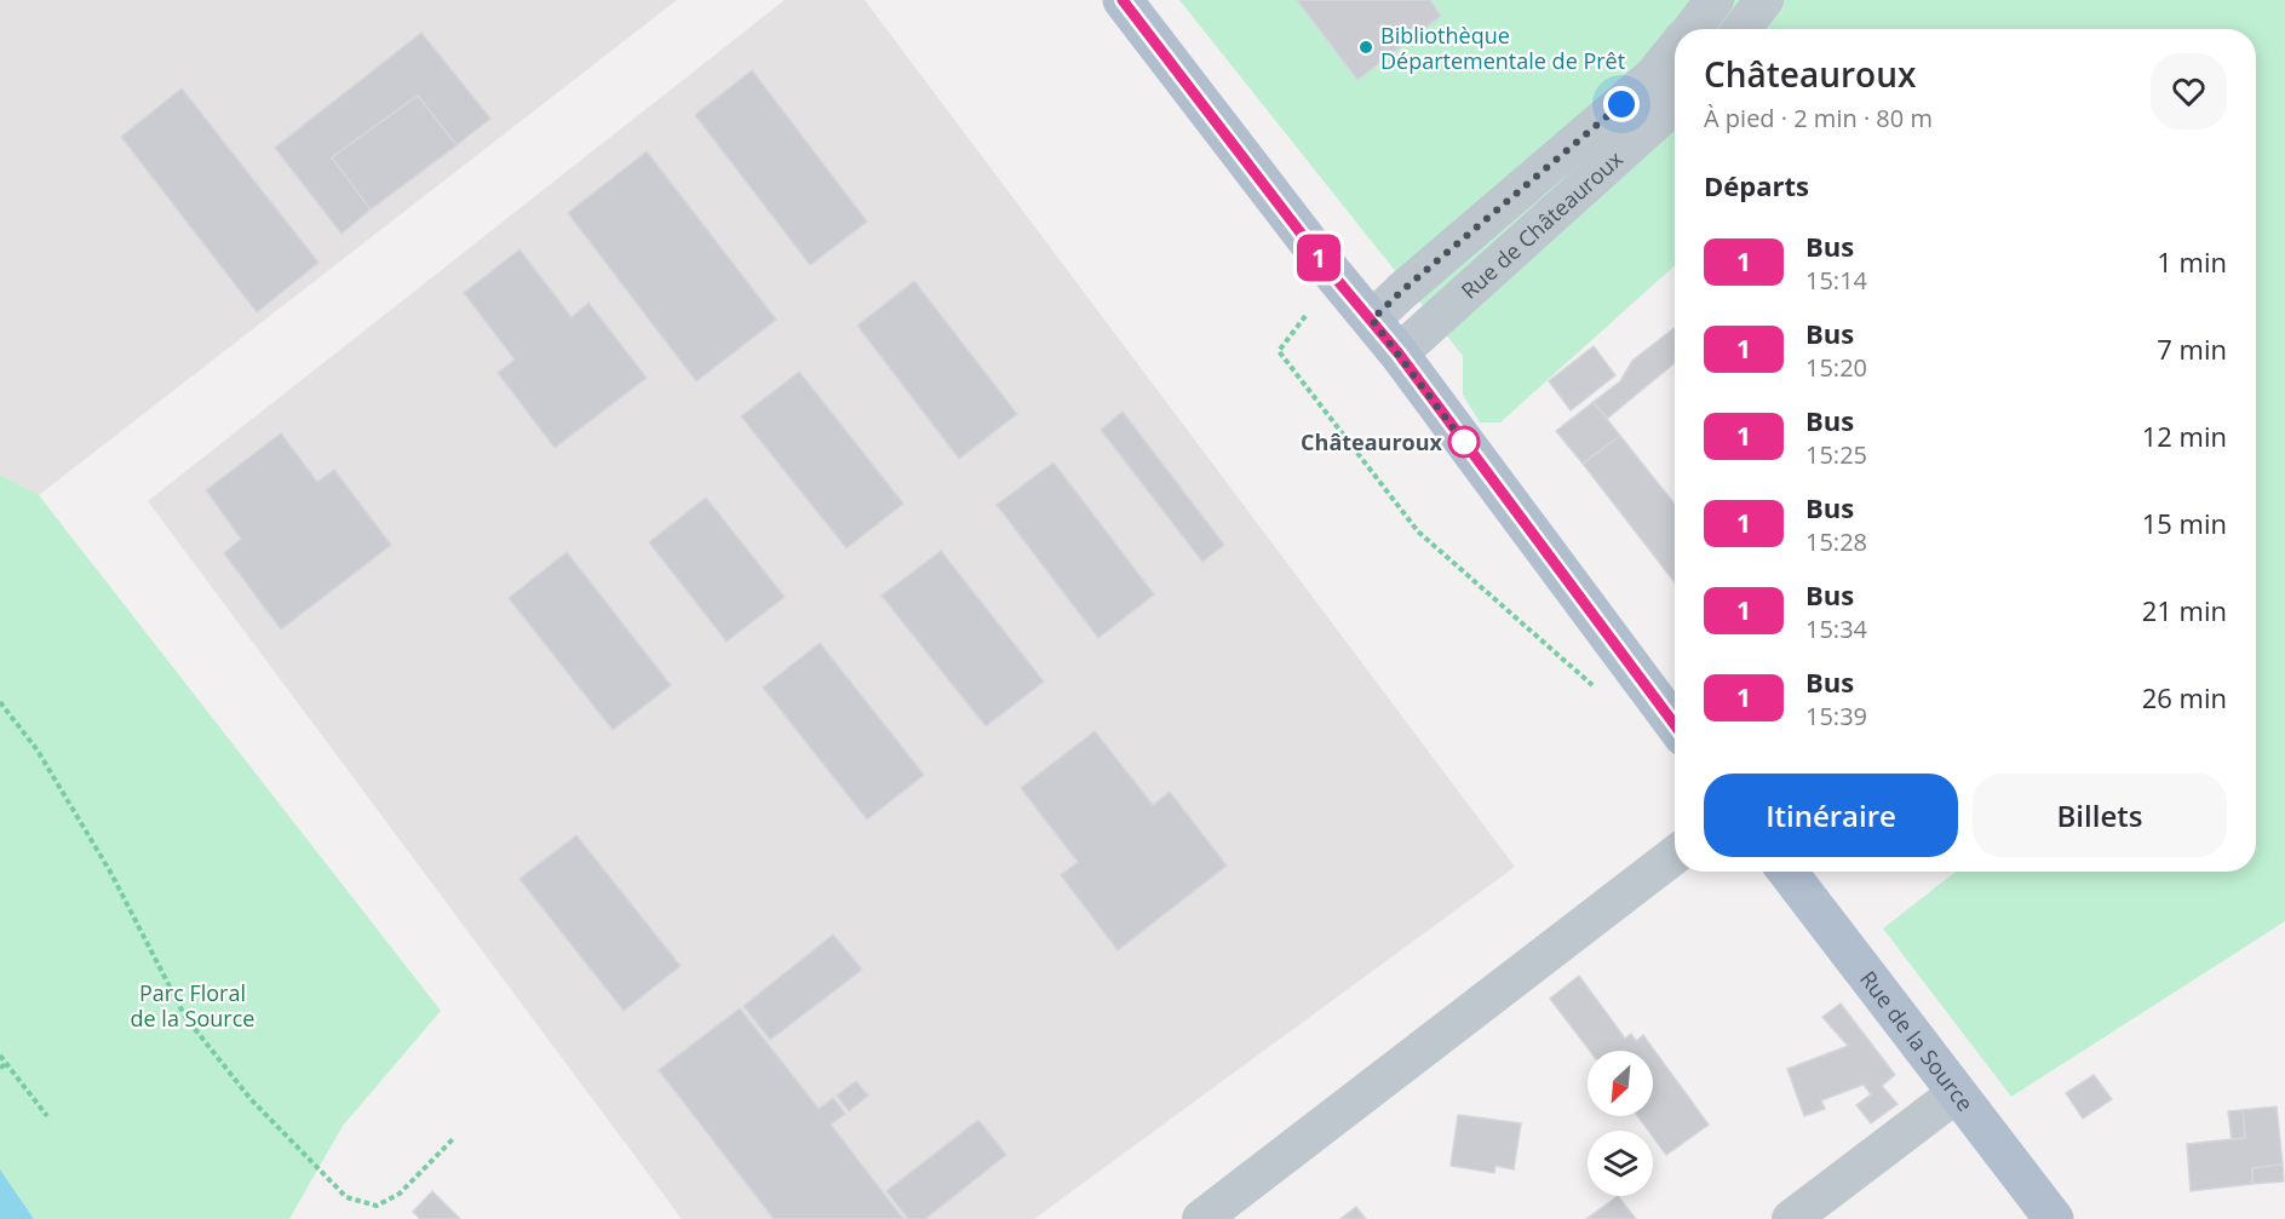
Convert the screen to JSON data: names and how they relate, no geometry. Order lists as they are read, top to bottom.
{
  "streets": {
    "main road": ["Rue de la Source"],
    "street": ["Rue de Châteauroux"]
  },
  "parks": ["Parc Floral de la Source"],
  "places": ["Bibliothèque Départementale de Prêt", "Châteauroux"],
  "lines": ["bus line 1"],
  "north": "bottom left",
  "page": {
    "on_map": "1",
    "heading": [
      ["Châteauroux", "À pied · 2 min · 80 m"],
      "Départs"
    ],
    "list": [
      {
        "mark": "1",
        "name": "Bus",
        "note": "15:14",
        "value": "1 min"
      },
      {
        "mark": "1",
        "name": "Bus",
        "note": "15:20",
        "value": "7 min"
      },
      {
        "mark": "1",
        "name": "Bus",
        "note": "15:25",
        "value": "12 min"
      },
      {
        "mark": "1",
        "name": "Bus",
        "note": "15:28",
        "value": "15 min"
      },
      {
        "mark": "1",
        "name": "Bus",
        "note": "15:34",
        "value": "21 min"
      },
      {
        "mark": "1",
        "name": "Bus",
        "note": "15:39",
        "value": "26 min"
      }
    ],
    "buttons": ["Itinéraire", "Billets"]
  }
}
